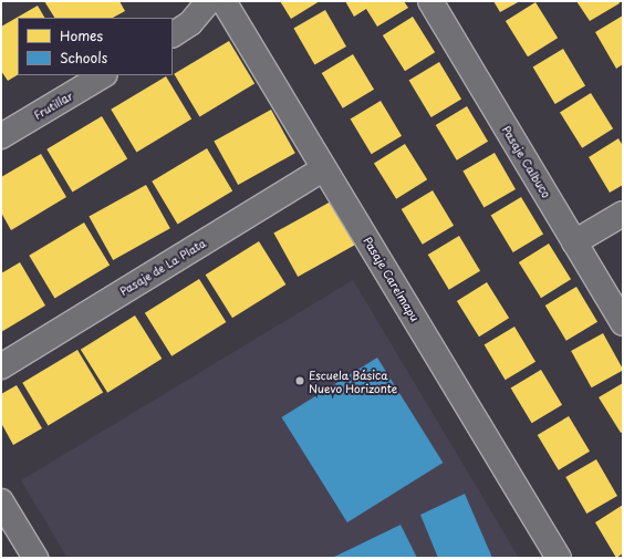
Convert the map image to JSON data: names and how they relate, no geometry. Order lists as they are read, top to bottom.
{
  "streets": {
    "street": [
      "Frutillar",
      "Pasaje Calbuco",
      "Pasaje de La Plata",
      "Pasaje Carelmapu"
    ]
  },
  "crossings": [
    ["Pasaje de La Plata", "Pasaje Carelmapu"]
  ],
  "places": ["Escuela Básica Nuevo Horizonte"],
  "legend": ["Homes", "Schools"]
}
